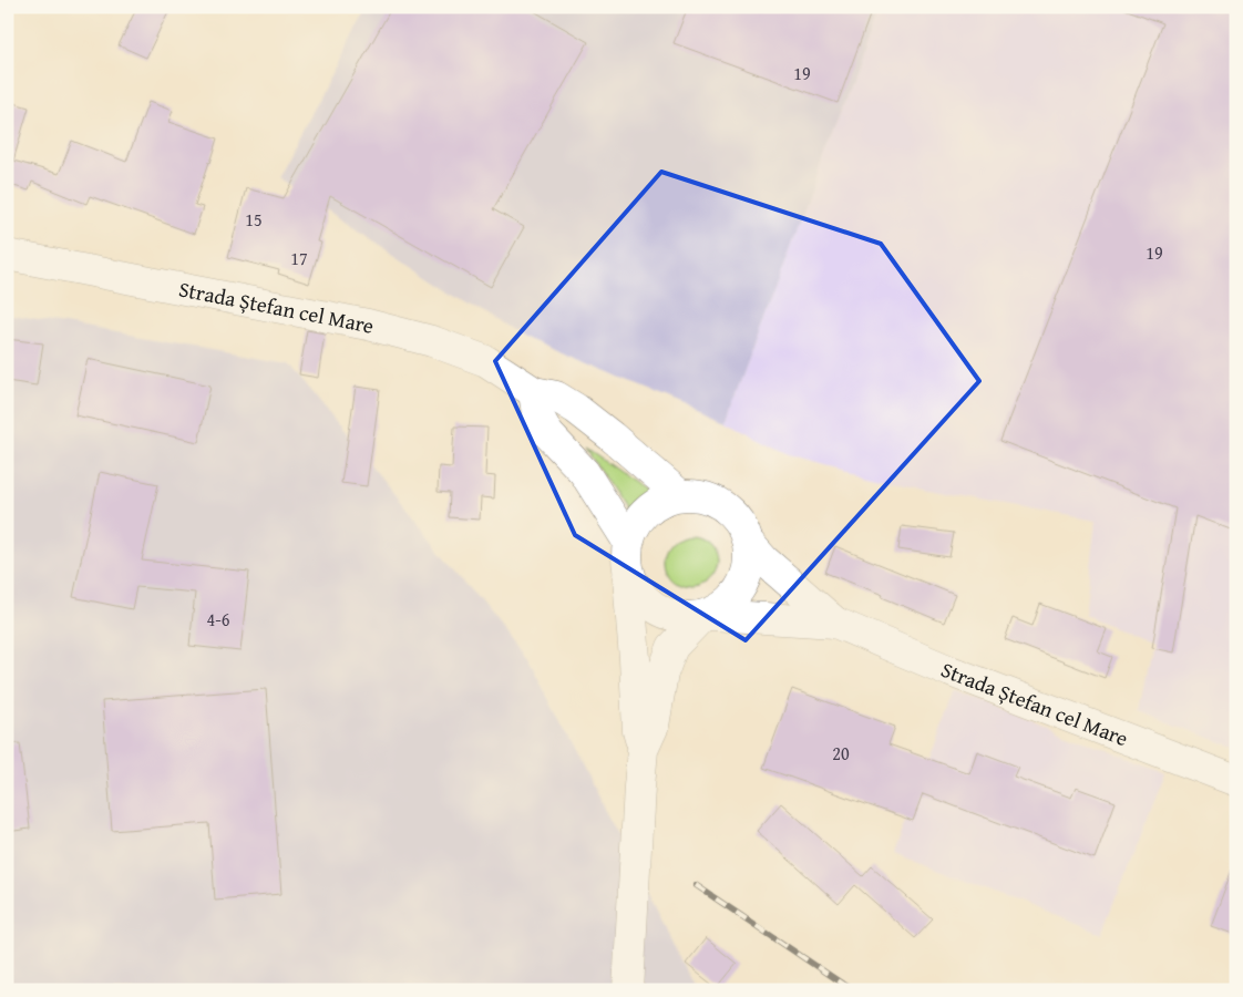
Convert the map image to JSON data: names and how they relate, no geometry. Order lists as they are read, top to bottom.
{
  "streets": {
    "main road": ["Strada Ștefan cel Mare"]
  },
  "house_numbers": [
    "19",
    "15",
    "19",
    "17",
    "4-6",
    "20"
  ]
}
